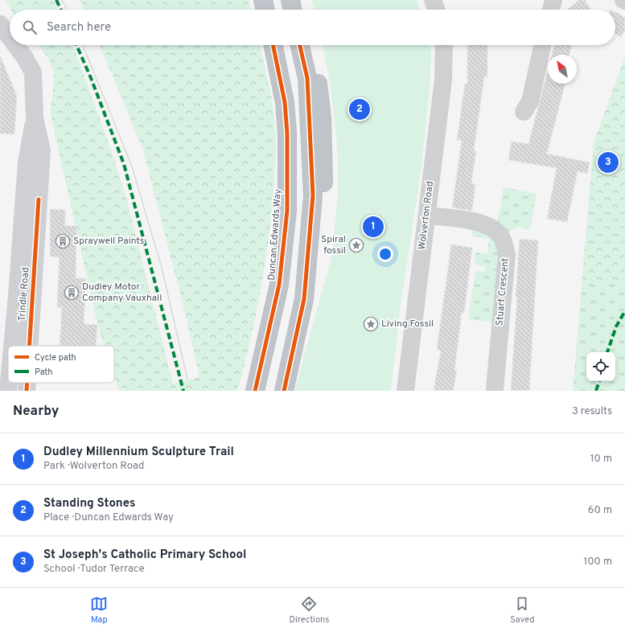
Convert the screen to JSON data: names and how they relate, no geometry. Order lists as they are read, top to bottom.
{
  "streets": {
    "highway": ["Duncan Edwards Way"],
    "main road": ["Trindle Road"],
    "street": ["Wolverton Road", "Stuart Crescent"]
  },
  "crossings": [
    ["Wolverton Road", "Stuart Crescent"]
  ],
  "places": {
    "building": ["Spraywell Paints", "Dudley Motor Company Vauxhall"],
    "place": ["Spiral fossil", "Living Fossil"]
  },
  "legend": ["Cycle path", "Path"],
  "north": "top left",
  "page": {
    "search": "Search here",
    "pins": ["2", "3", "1"],
    "heading": ["Nearby", "3 results"],
    "list": [
      {
        "mark": "1",
        "name": "Dudley Millennium Sculpture Trail",
        "note": "Park · Wolverton Road",
        "value": "10 m"
      },
      {
        "mark": "2",
        "name": "Standing Stones",
        "note": "Place · Duncan Edwards Way",
        "value": "60 m"
      },
      {
        "mark": "3",
        "name": "St Joseph's Catholic Primary School",
        "note": "School · Tudor Terrace",
        "value": "100 m"
      }
    ],
    "nav": ["Map", "Directions", "Saved"]
  }
}
